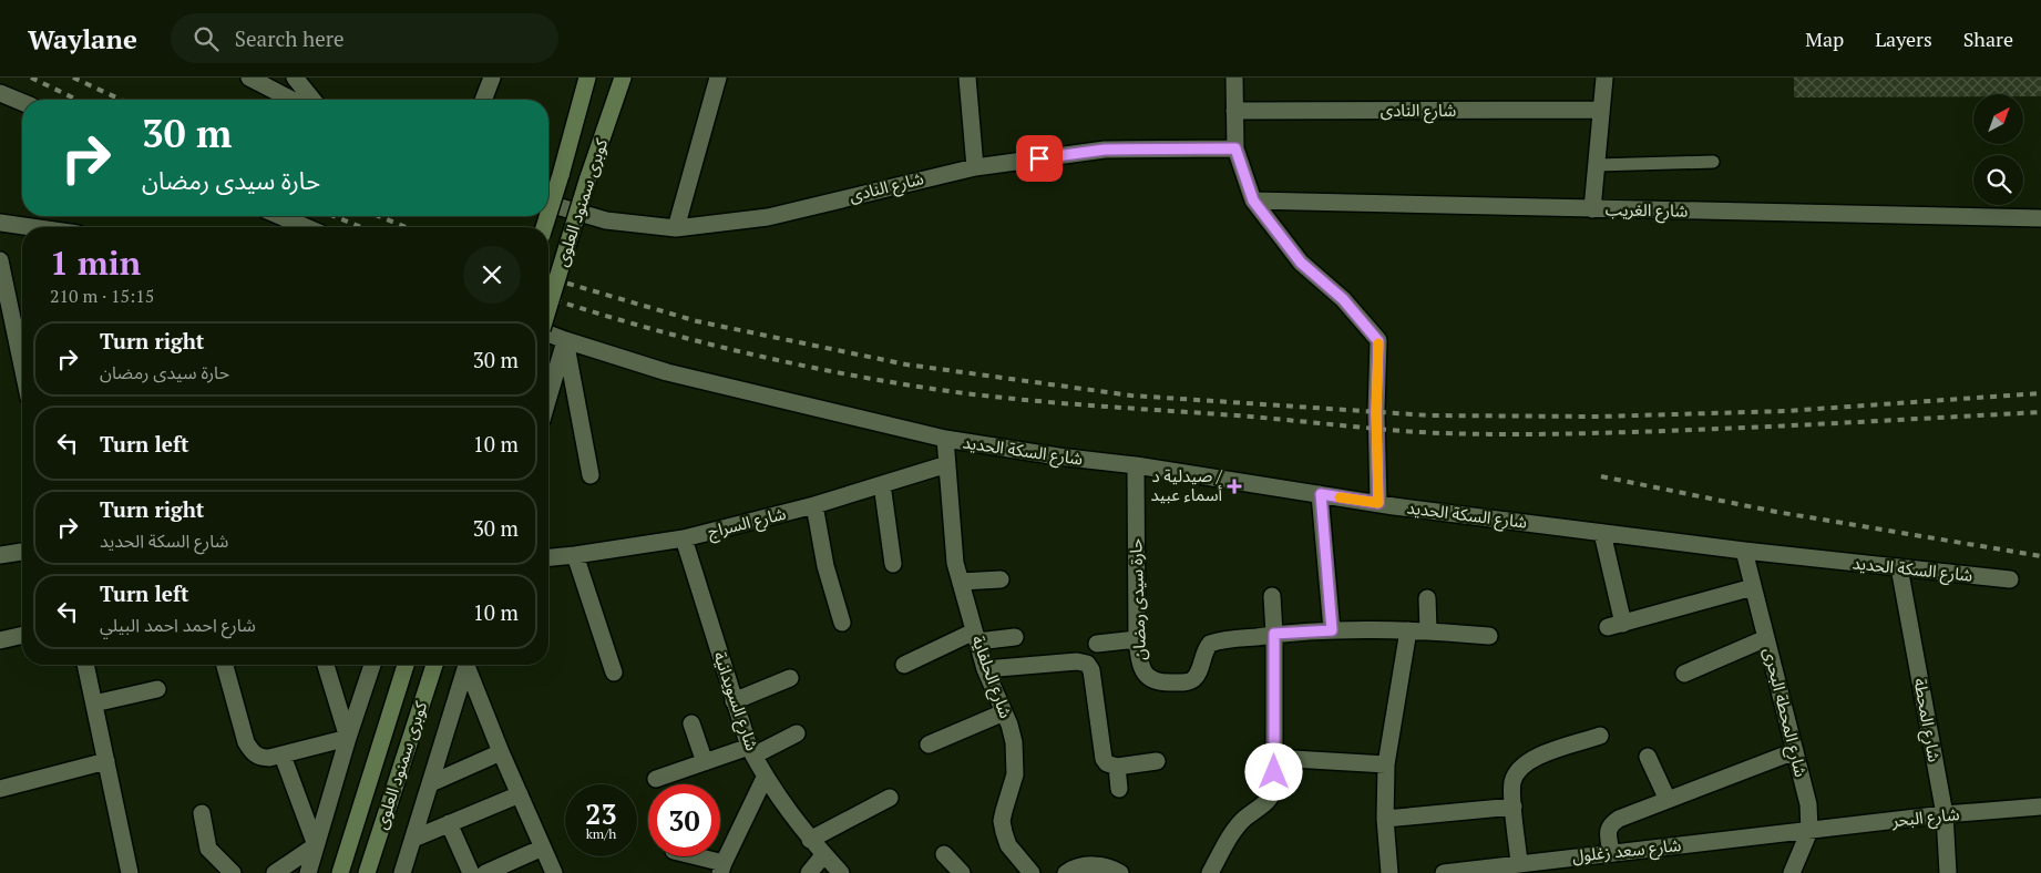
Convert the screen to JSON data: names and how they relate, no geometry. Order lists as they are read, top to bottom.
{
  "streets": {
    "main road": ["كوبرى سمنود العلوى"],
    "street": [
      "شارع النادى",
      "شارع الغريب",
      "شارع السكة الحديد",
      "شارع السراج",
      "حارة سيدى رمضان",
      "شارع الحلفاية",
      "شارع السويدانية",
      "شارع المحطة البحرى",
      "شارع المحطة",
      "شارع البحر",
      "شارع سعد زغلول"
    ]
  },
  "crossings": [
    ["شارع السكة الحديد", "حارة سيدى رمضان"],
    ["شارع السكة الحديد", "شارع الحلفاية"],
    ["شارع السكة الحديد", "شارع المحطة البحرى"],
    ["شارع السكة الحديد", "شارع المحطة"],
    ["شارع السراج", "شارع الحلفاية"],
    ["شارع السراج", "شارع السويدانية"],
    ["شارع المحطة البحرى", "شارع البحر"],
    ["شارع المحطة البحرى", "شارع سعد زغلول"],
    ["شارع المحطة", "شارع البحر"],
    ["شارع البحر", "شارع سعد زغلول"]
  ],
  "places": {
    "health": ["صيدلية د / أسماء عبيد"]
  },
  "north": "top right",
  "page": {
    "header": "Waylane",
    "search": "Search here",
    "nav": ["Map", "Layers", "Share"],
    "turn": ["30 m", "حارة سيدى رمضان"],
    "heading": ["1 min", "210 m · 15:15"],
    "list": [
      {
        "name": "Turn right",
        "note": "حارة سيدى رمضان",
        "value": "30 m"
      },
      {
        "name": "Turn left",
        "value": "10 m"
      },
      {
        "name": "Turn right",
        "note": "شارع السكة الحديد",
        "value": "30 m"
      },
      {
        "name": "Turn left",
        "note": "شارع احمد احمد البيلي",
        "value": "10 m"
      }
    ],
    "speed": "23 km/h",
    "limit": "30"
  }
}
